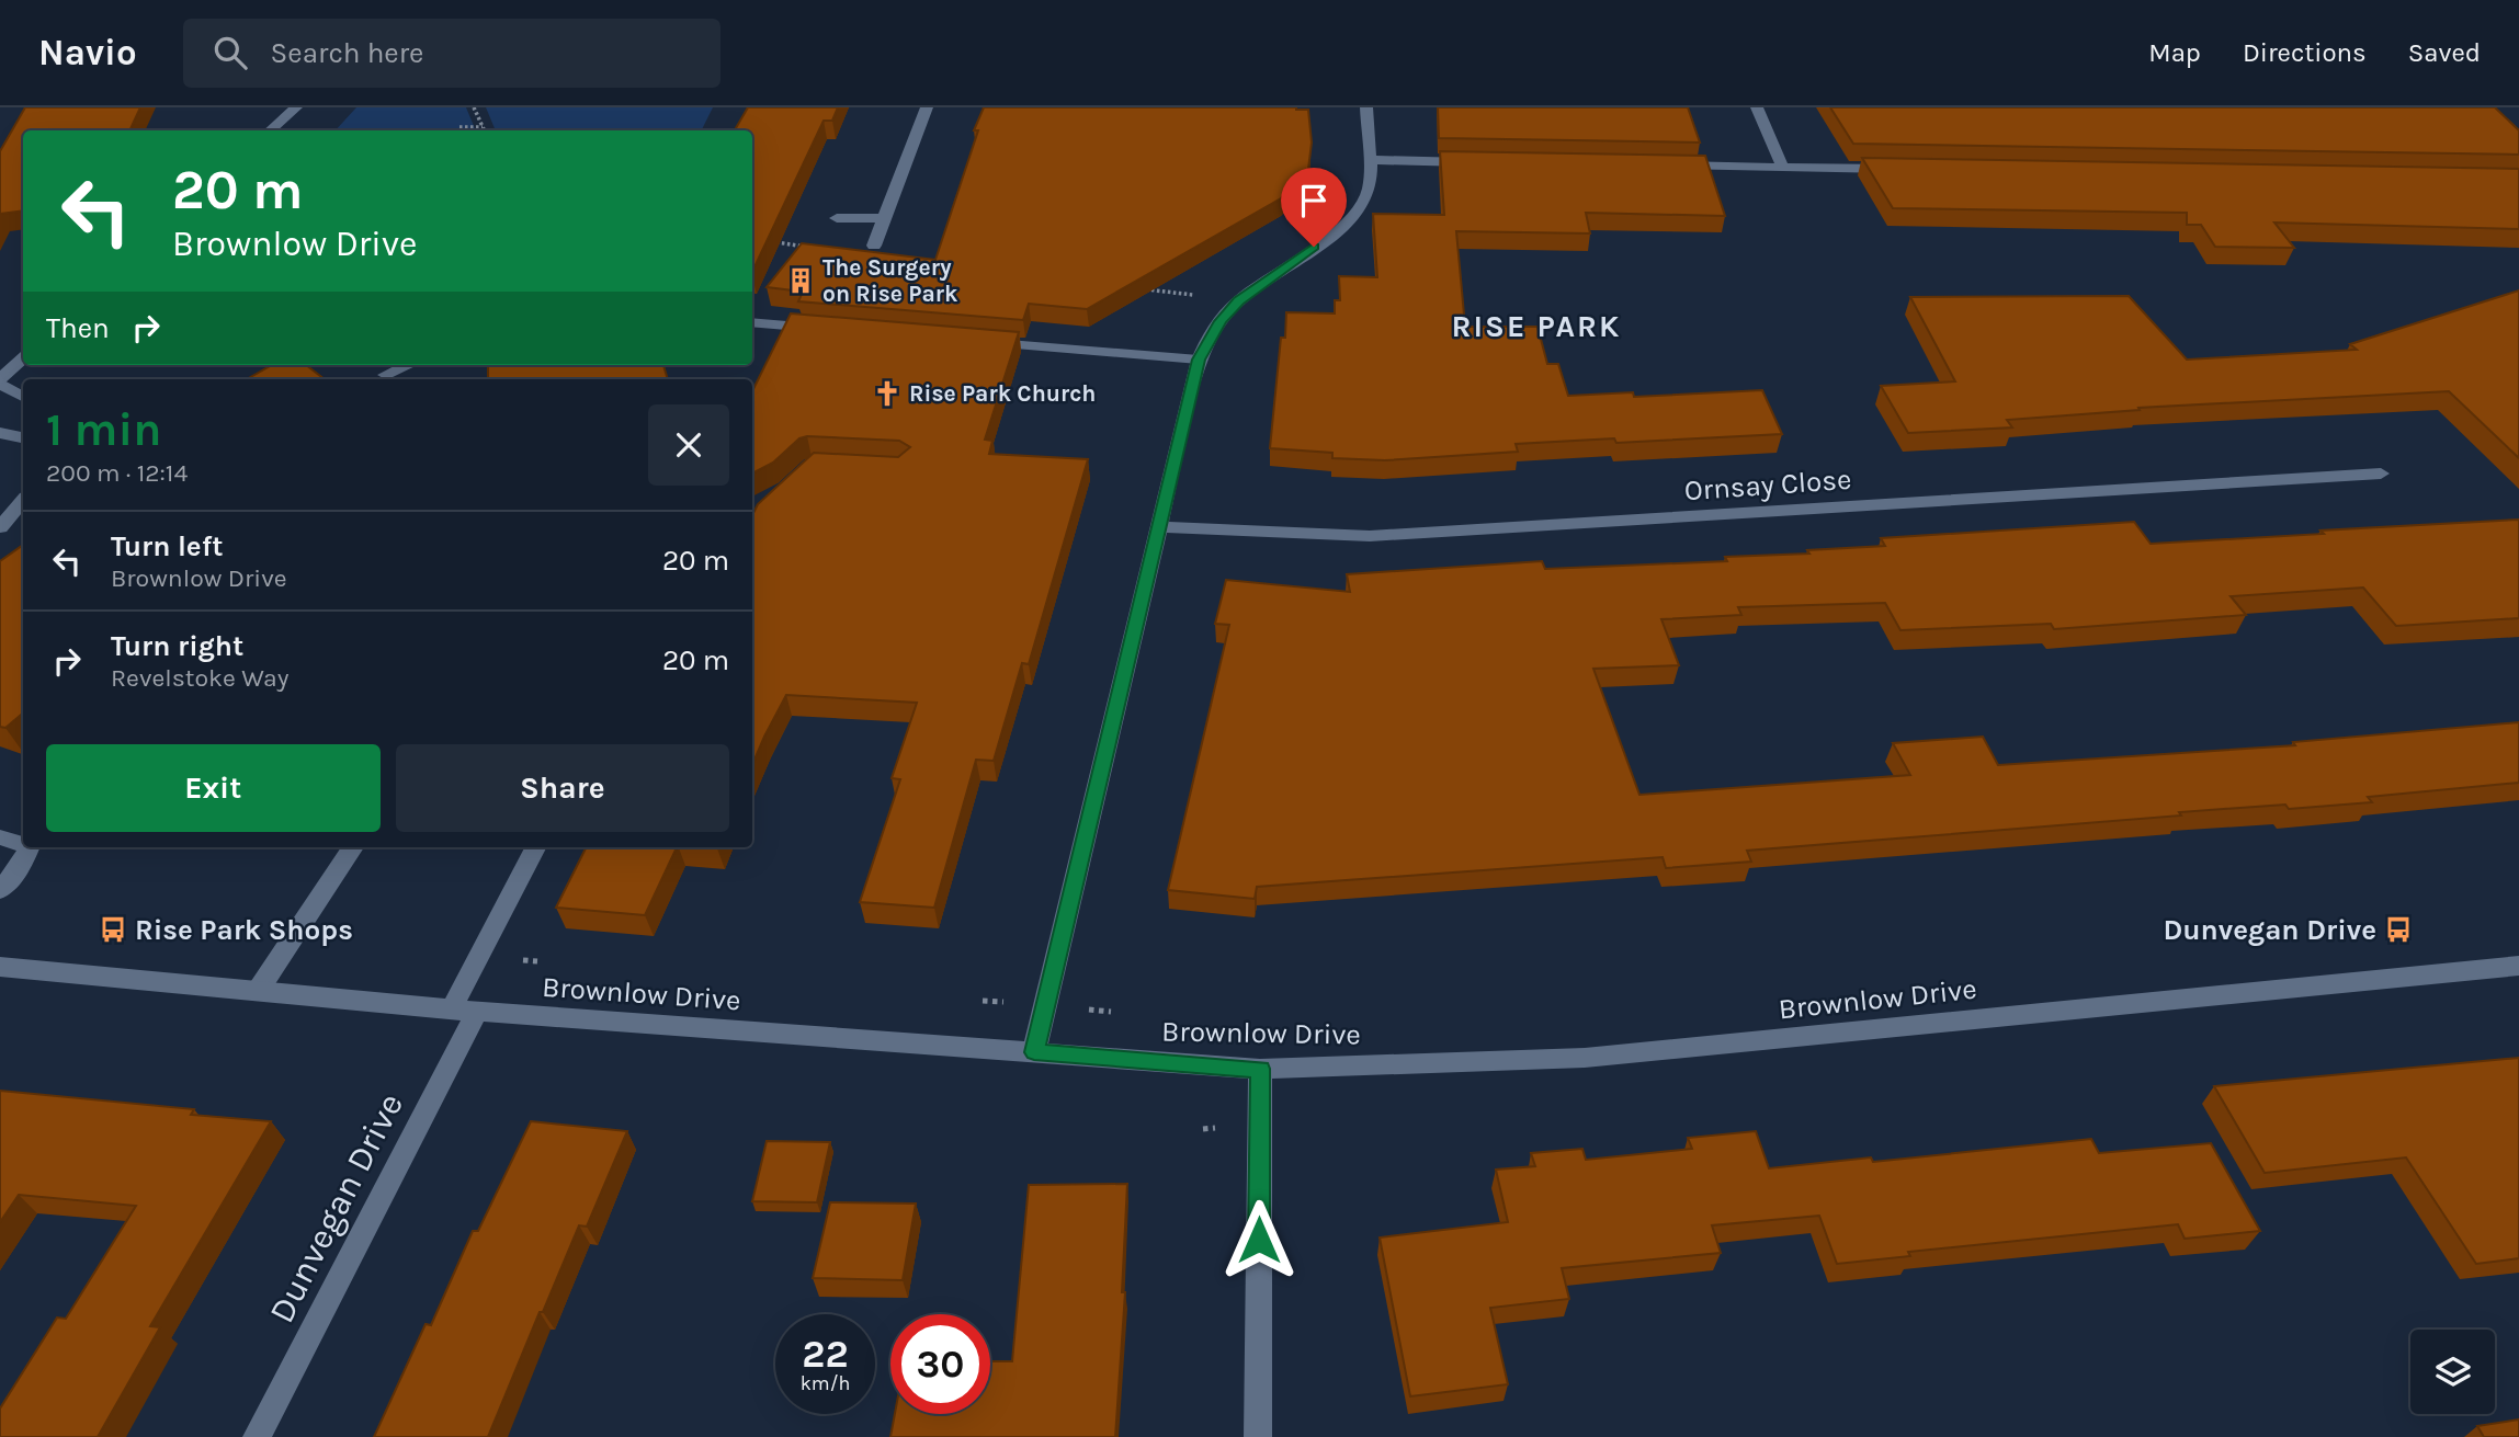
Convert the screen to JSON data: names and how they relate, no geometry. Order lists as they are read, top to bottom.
{
  "streets": {
    "street": ["Ornsay Close", "Brownlow Drive", "Dunvegan Drive"]
  },
  "crossings": [
    ["Brownlow Drive", "Dunvegan Drive"]
  ],
  "districts": ["RISE PARK"],
  "places": {
    "building": ["The Surgery on Rise Park"],
    "church": ["Rise Park Church"],
    "bus stop": ["Rise Park Shops", "Dunvegan Drive"]
  },
  "page": {
    "header": "Navio",
    "search": "Search here",
    "nav": ["Map", "Directions", "Saved"],
    "turn": ["20 m", "Brownlow Drive"],
    "then": "Then",
    "heading": ["1 min", "200 m · 12:14"],
    "list": [
      {
        "name": "Turn left",
        "note": "Brownlow Drive",
        "value": "20 m"
      },
      {
        "name": "Turn right",
        "note": "Revelstoke Way",
        "value": "20 m"
      }
    ],
    "buttons": ["Exit", "Share"],
    "speed": "22 km/h",
    "limit": "30"
  }
}
